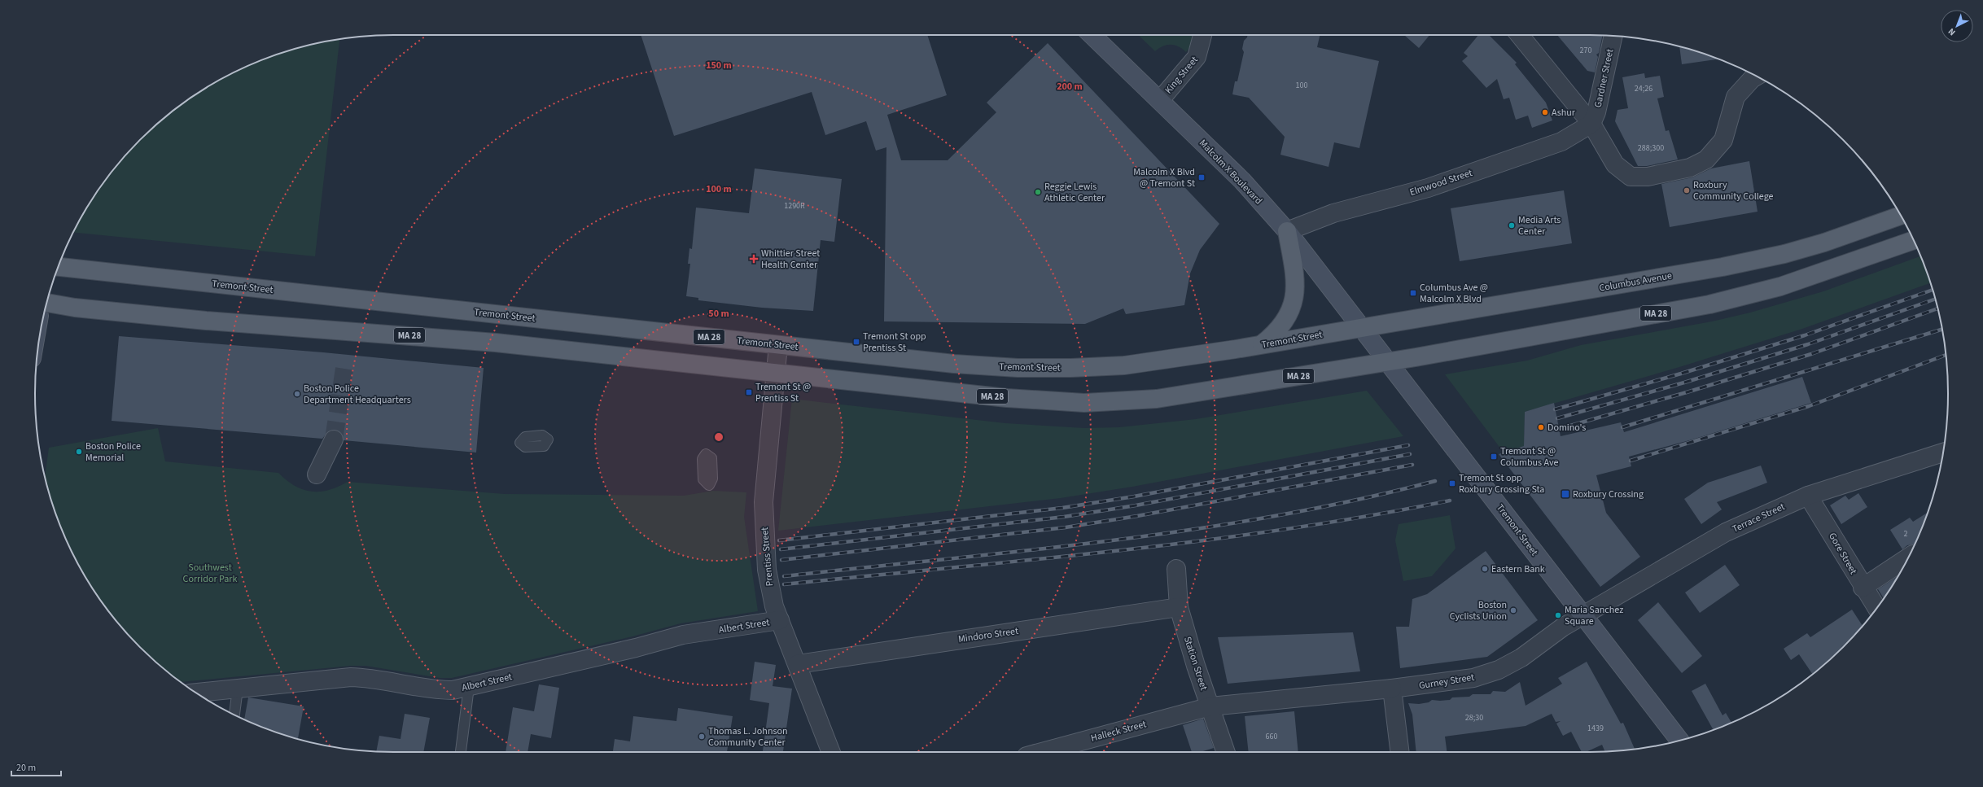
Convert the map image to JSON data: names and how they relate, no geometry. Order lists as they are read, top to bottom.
{
  "streets": {
    "main road": [
      "Malcolm X Boulevard",
      "Columbus Avenue",
      "Tremont Street",
      "MA 28"
    ],
    "street": [
      "King Street",
      "Gardner Street",
      "Elmwood Street",
      "Terrace Street",
      "Gore Street",
      "Prentiss Street",
      "Albert Street",
      "Mindoro Street",
      "Station Street",
      "Gurney Street",
      "Halleck Street"
    ]
  },
  "crossings": [
    ["King Street", "Malcolm X Boulevard"],
    ["Gardner Street", "Elmwood Street"],
    ["Malcolm X Boulevard", "Elmwood Street"],
    ["Malcolm X Boulevard", "Columbus Avenue"],
    ["Malcolm X Boulevard", "Tremont Street"],
    ["Columbus Avenue", "Tremont Street"],
    ["Tremont Street", "MA 28"],
    ["Tremont Street", "Terrace Street"],
    ["Tremont Street", "Prentiss Street"],
    ["Tremont Street", "Gurney Street"],
    ["MA 28", "Prentiss Street"],
    ["Terrace Street", "Gore Street"],
    ["Terrace Street", "Gurney Street"],
    ["Prentiss Street", "Albert Street"],
    ["Prentiss Street", "Mindoro Street"],
    ["Mindoro Street", "Station Street"],
    ["Station Street", "Gurney Street"],
    ["Station Street", "Halleck Street"],
    ["Gurney Street", "Halleck Street"]
  ],
  "parks": ["Southwest Corridor Park"],
  "places": {
    "other": [
      "Ashur",
      "Roxbury Community College",
      "Reggie Lewis Athletic Center",
      "Media Arts Center",
      "Boston Police Department Headquarters",
      "Domino's",
      "Boston Police Memorial",
      "Eastern Bank",
      "Boston Cyclists Union",
      "Maria Sanchez Square",
      "Thomas L. Johnson Community Center"
    ],
    "transit": [
      "Malcolm X Blvd @ Tremont St",
      "Columbus Ave @ Malcolm X Blvd",
      "Tremont St opp Prentiss St",
      "Tremont St @ Prentiss St",
      "Tremont St @ Columbus Ave",
      "Tremont St opp Roxbury Crossing Sta",
      "Roxbury Crossing"
    ],
    "health": ["Whittier Street Health Center"]
  },
  "house_numbers": [
    "270",
    "100",
    "24;26",
    "288;300",
    "1290R",
    "2",
    "28;30",
    "1439",
    "660"
  ],
  "scale_bar": "20 m",
  "north": "bottom left",
  "rings": [
    "150 m",
    "200 m",
    "100 m",
    "50 m"
  ]
}
